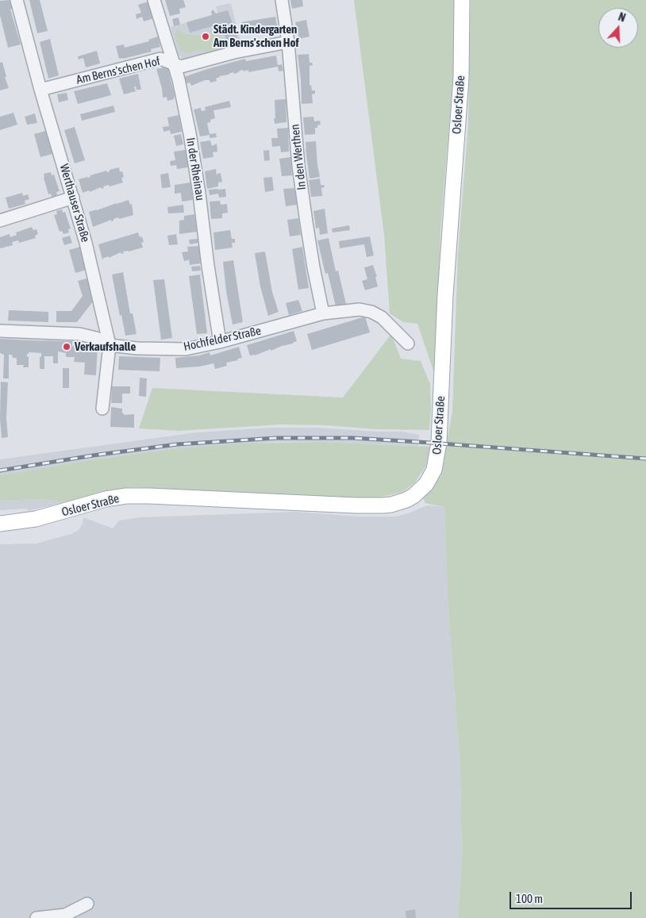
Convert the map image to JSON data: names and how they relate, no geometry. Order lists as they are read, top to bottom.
{
  "streets": {
    "main road": ["Osloer Straße"],
    "street": [
      "Am Berns'schen Hof",
      "In den Werthen",
      "In der Rheinau",
      "Werthauser Straße",
      "Hochfelder Straße"
    ]
  },
  "crossings": [
    ["Am Berns'schen Hof", "In den Werthen"],
    ["Am Berns'schen Hof", "In der Rheinau"],
    ["Am Berns'schen Hof", "Werthauser Straße"],
    ["In den Werthen", "Hochfelder Straße"],
    ["In der Rheinau", "Hochfelder Straße"],
    ["Werthauser Straße", "Hochfelder Straße"]
  ],
  "places": ["Städt. Kindergarten Am Berns'schen Hof", "Verkaufshalle"],
  "scale_bar": "100 m",
  "north": "top"
}
